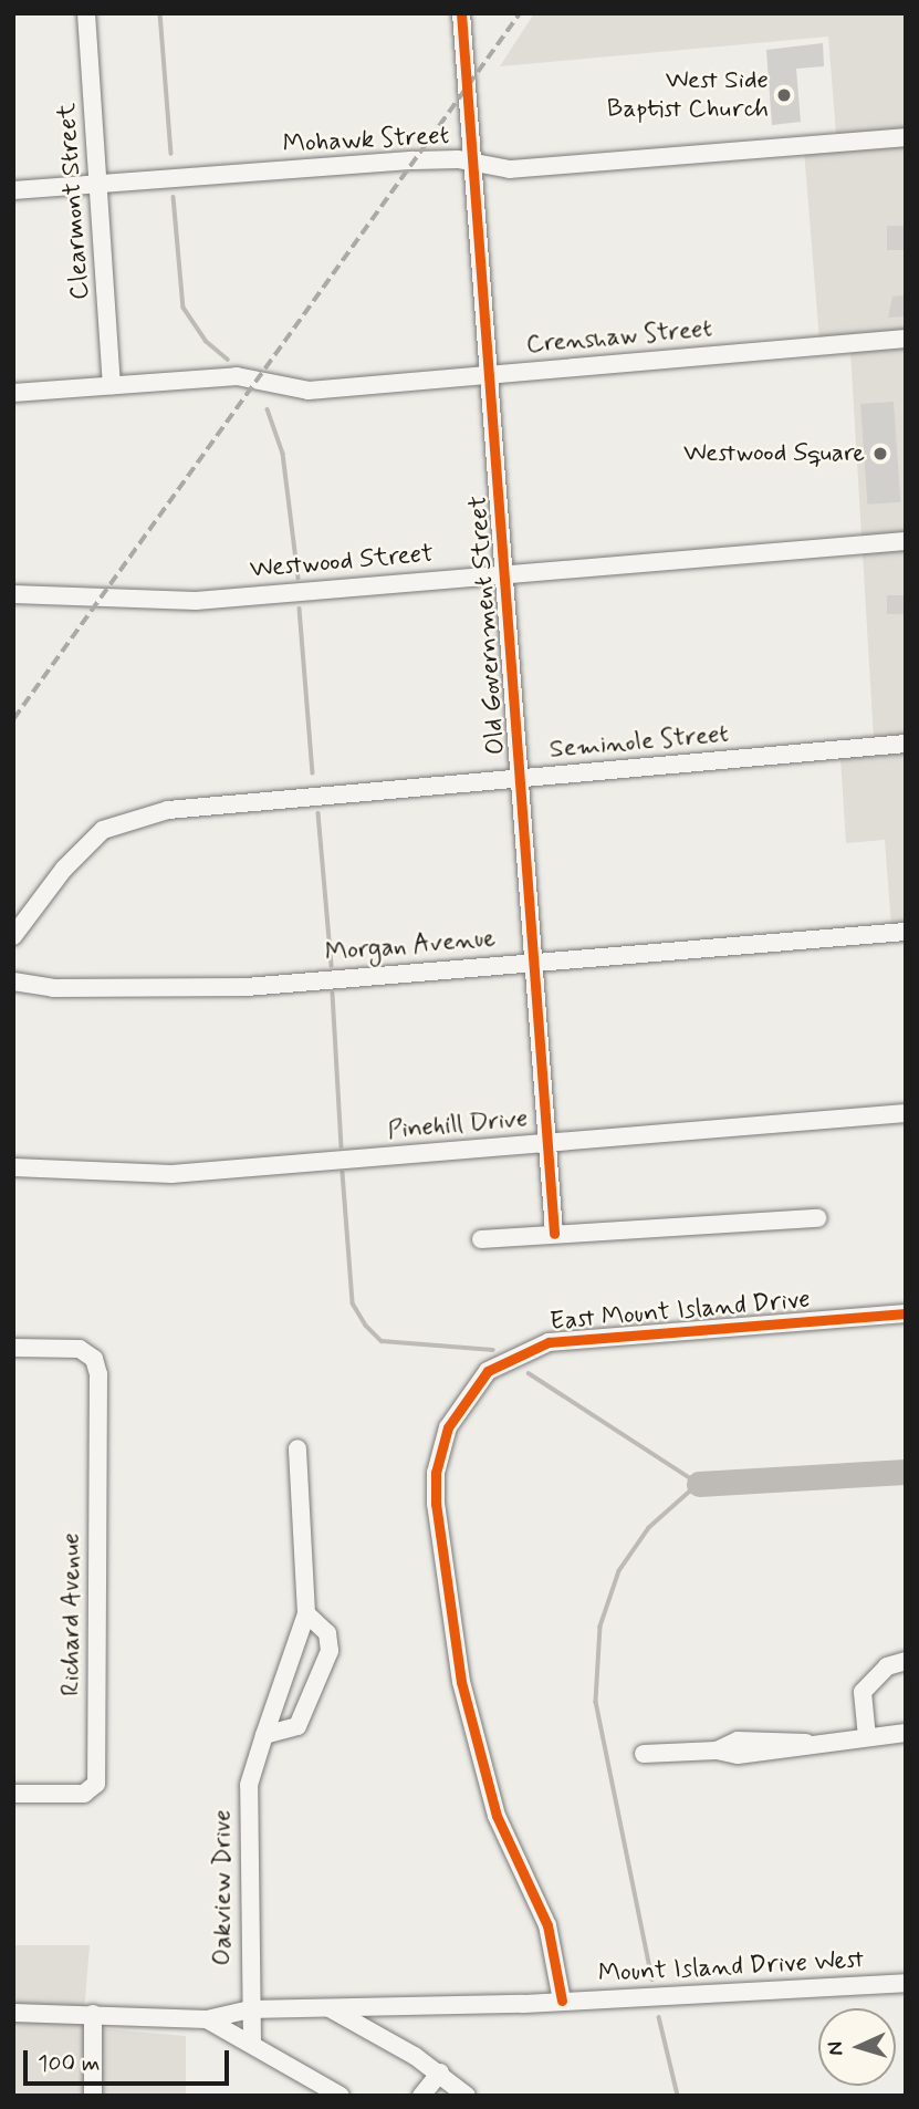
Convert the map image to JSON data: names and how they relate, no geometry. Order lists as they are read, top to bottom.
{
  "streets": {
    "street": [
      "Mohawk Street",
      "Clearmont Street",
      "Crenshaw Street",
      "Westwood Street",
      "Old Government Street",
      "Seminole Street",
      "Morgan Avenue",
      "Pinehill Drive",
      "East Mount Island Drive",
      "Richard Avenue",
      "Oakview Drive",
      "Mount Island Drive West"
    ]
  },
  "crossings": [
    ["Mohawk Street", "Clearmont Street"],
    ["Mohawk Street", "Old Government Street"],
    ["Clearmont Street", "Crenshaw Street"],
    ["Crenshaw Street", "Old Government Street"],
    ["Westwood Street", "Old Government Street"],
    ["Old Government Street", "Seminole Street"],
    ["Old Government Street", "Morgan Avenue"],
    ["Old Government Street", "Pinehill Drive"],
    ["East Mount Island Drive", "Mount Island Drive West"],
    ["Oakview Drive", "Mount Island Drive West"]
  ],
  "places": ["West Side Baptist Church", "Westwood Square"],
  "scale_bar": "100 m",
  "north": "left"
}
